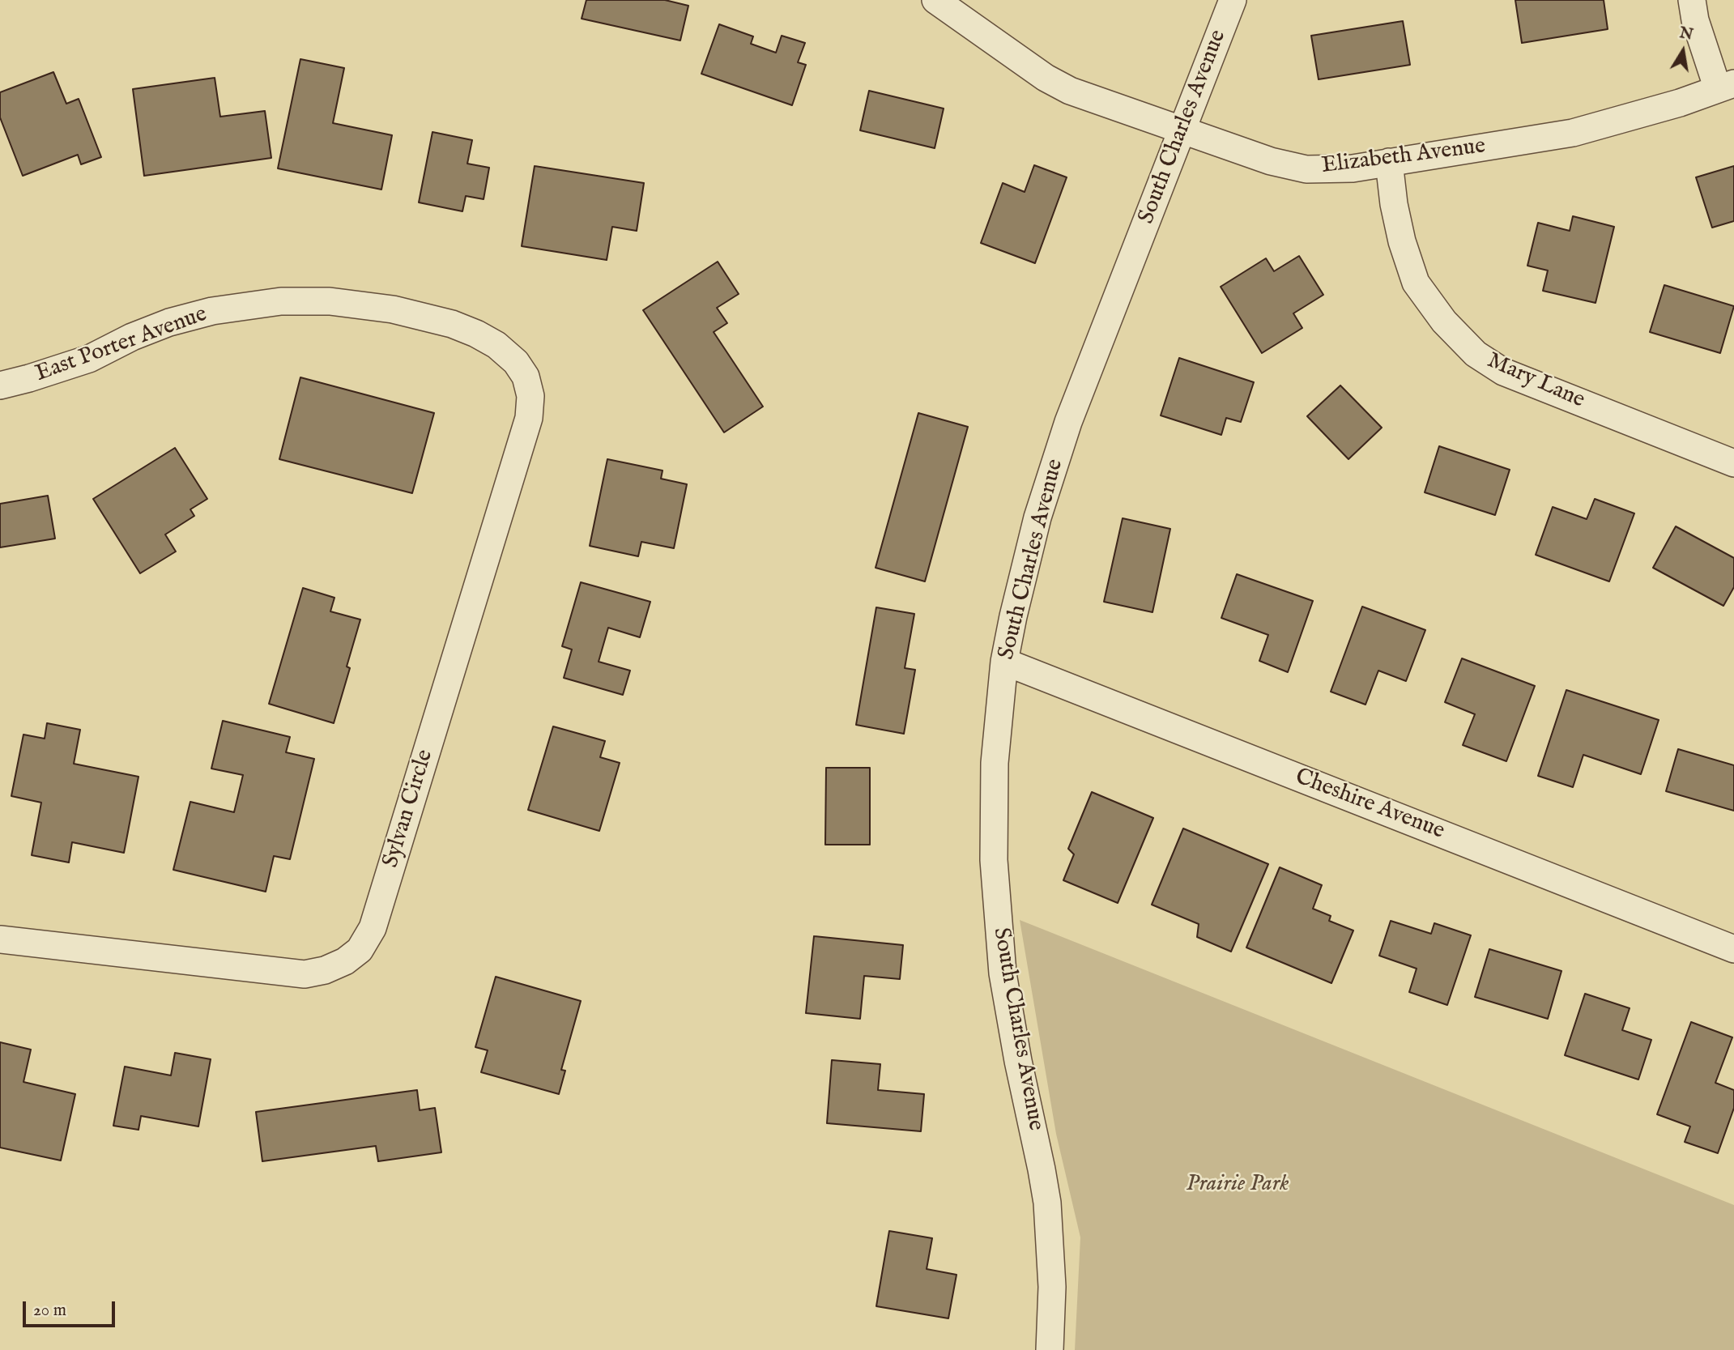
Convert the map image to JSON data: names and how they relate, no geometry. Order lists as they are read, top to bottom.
{
  "streets": {
    "street": [
      "South Charles Avenue",
      "Elizabeth Avenue",
      "East Porter Avenue",
      "Mary Lane",
      "Cheshire Avenue",
      "Sylvan Circle"
    ]
  },
  "crossings": [
    ["South Charles Avenue", "Elizabeth Avenue"],
    ["South Charles Avenue", "Cheshire Avenue"],
    ["Elizabeth Avenue", "Mary Lane"],
    ["East Porter Avenue", "Sylvan Circle"]
  ],
  "parks": ["Prairie Park"],
  "scale_bar": "20 m",
  "north": "top"
}
